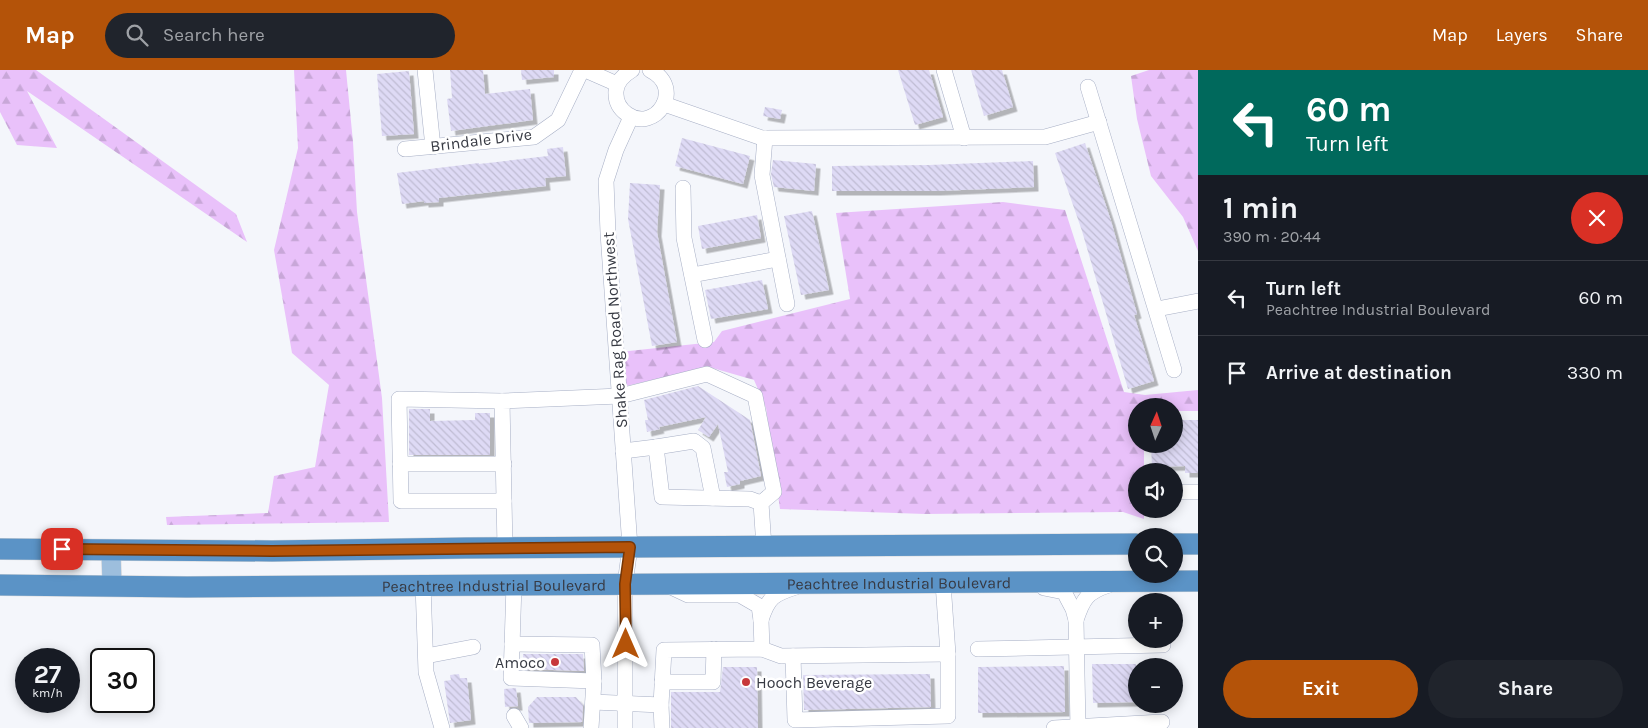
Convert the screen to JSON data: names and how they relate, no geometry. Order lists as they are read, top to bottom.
{
  "streets": {
    "highway": ["Peachtree Industrial Boulevard"],
    "street": ["Brindale Drive", "Shake Rag Road Northwest"]
  },
  "crossings": [
    ["Shake Rag Road Northwest", "Peachtree Industrial Boulevard"]
  ],
  "places": ["Amoco", "Hooch Beverage"],
  "north": "top",
  "page": {
    "header": "Map",
    "search": "Search here",
    "nav": ["Map", "Layers", "Share"],
    "turn": ["60 m", "Turn left"],
    "heading": ["1 min", "390 m · 20:44"],
    "list": [
      {
        "name": "Turn left",
        "note": "Peachtree Industrial Boulevard",
        "value": "60 m"
      },
      {
        "name": "Arrive at destination",
        "value": "330 m"
      }
    ],
    "map_buttons": ["+", "−"],
    "speed": "27 km/h",
    "limit": "30",
    "buttons": ["Exit", "Share"]
  }
}
